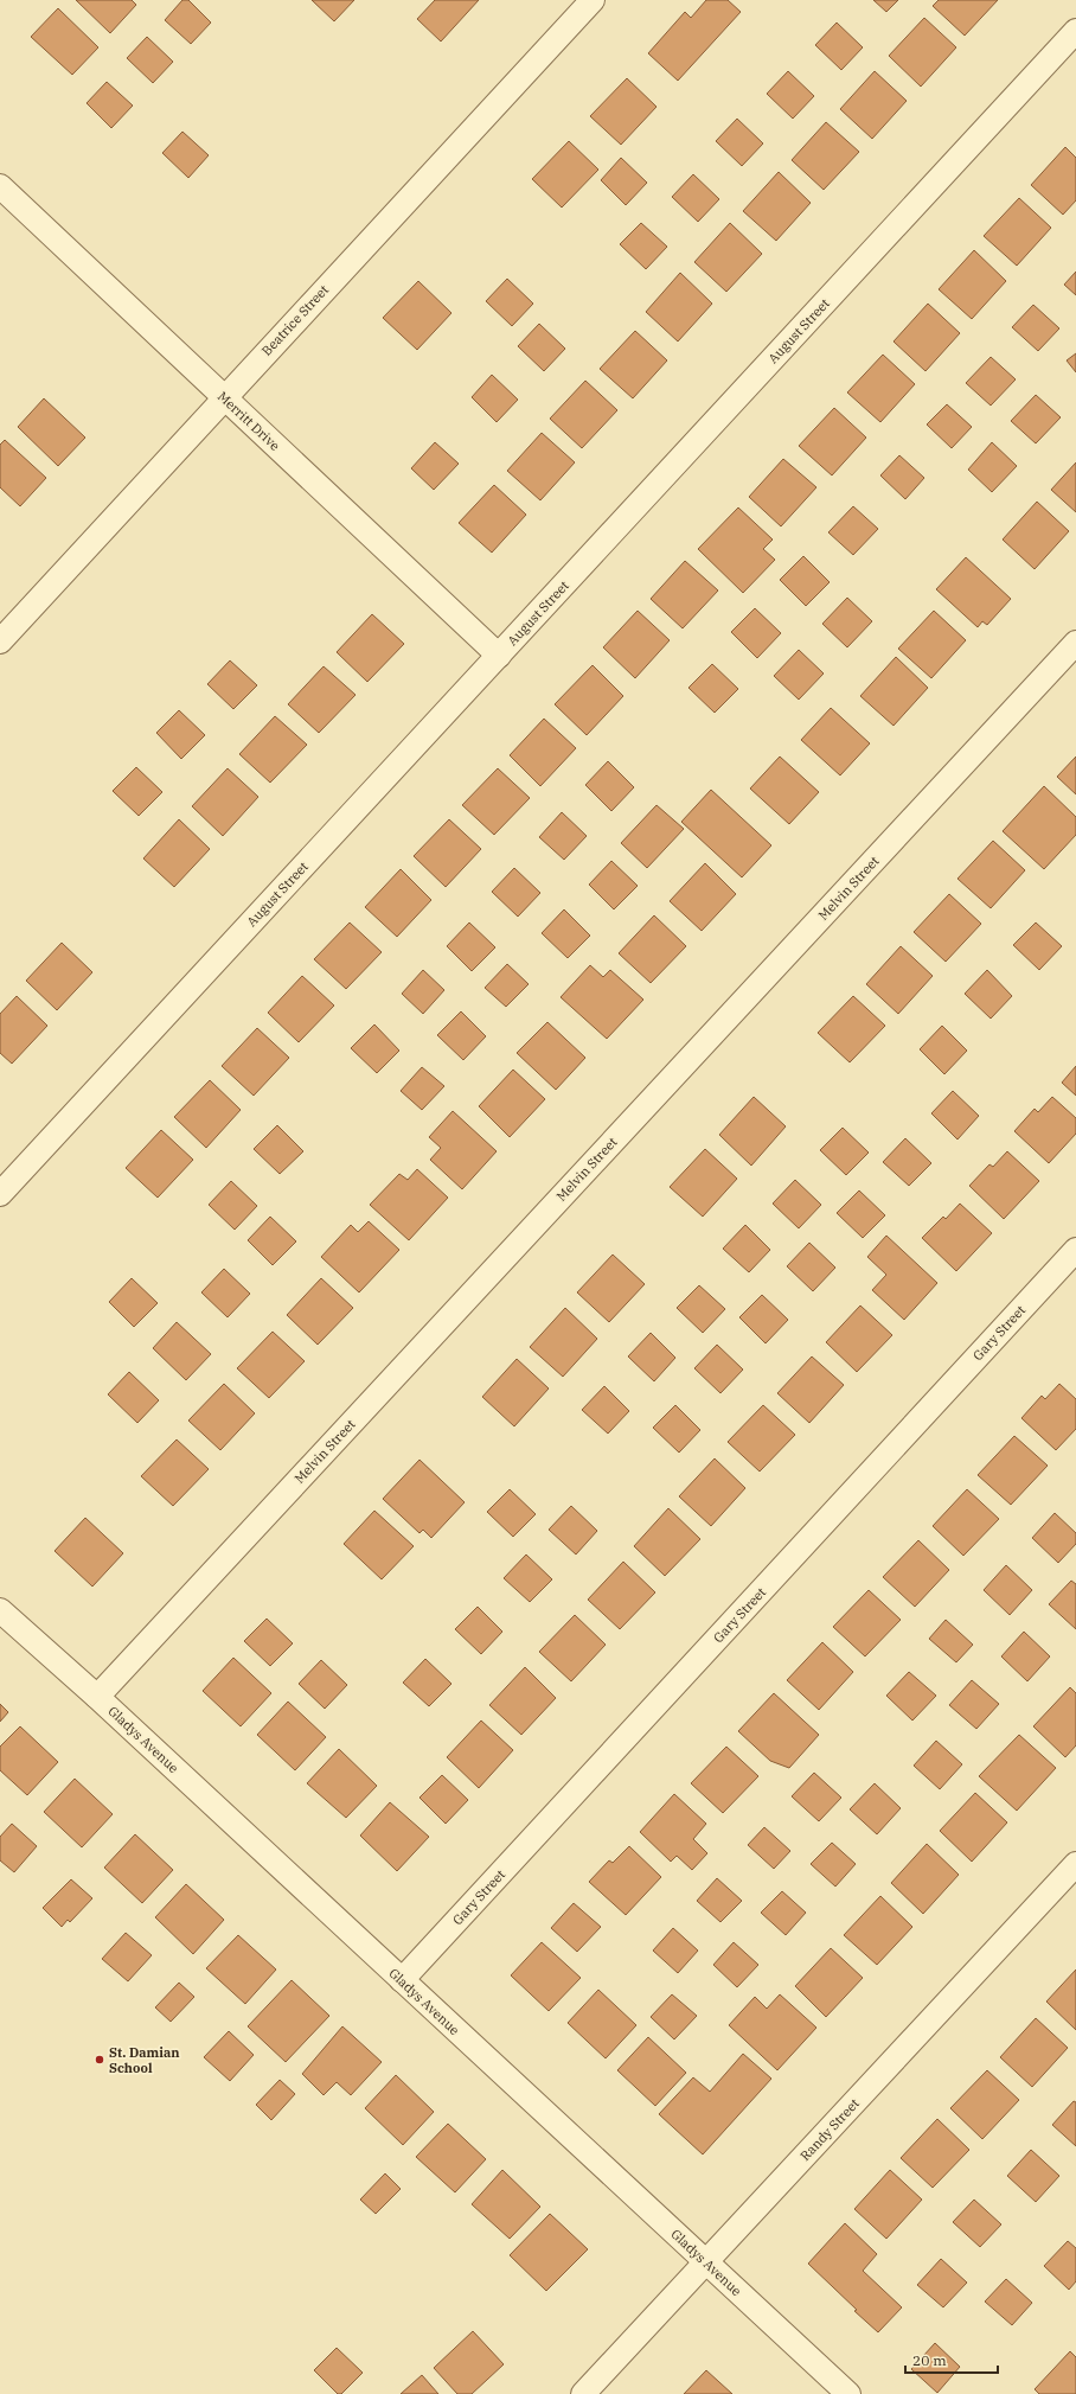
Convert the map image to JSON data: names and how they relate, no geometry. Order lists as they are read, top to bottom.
{
  "streets": {
    "street": [
      "Beatrice Street",
      "August Street",
      "Merritt Drive",
      "Melvin Street",
      "Gary Street",
      "Gladys Avenue",
      "Randy Street"
    ]
  },
  "crossings": [
    ["Beatrice Street", "Merritt Drive"],
    ["August Street", "Merritt Drive"],
    ["Melvin Street", "Gladys Avenue"],
    ["Gary Street", "Gladys Avenue"],
    ["Gladys Avenue", "Randy Street"]
  ],
  "places": ["St. Damian School"],
  "scale_bar": "20 m"
}
